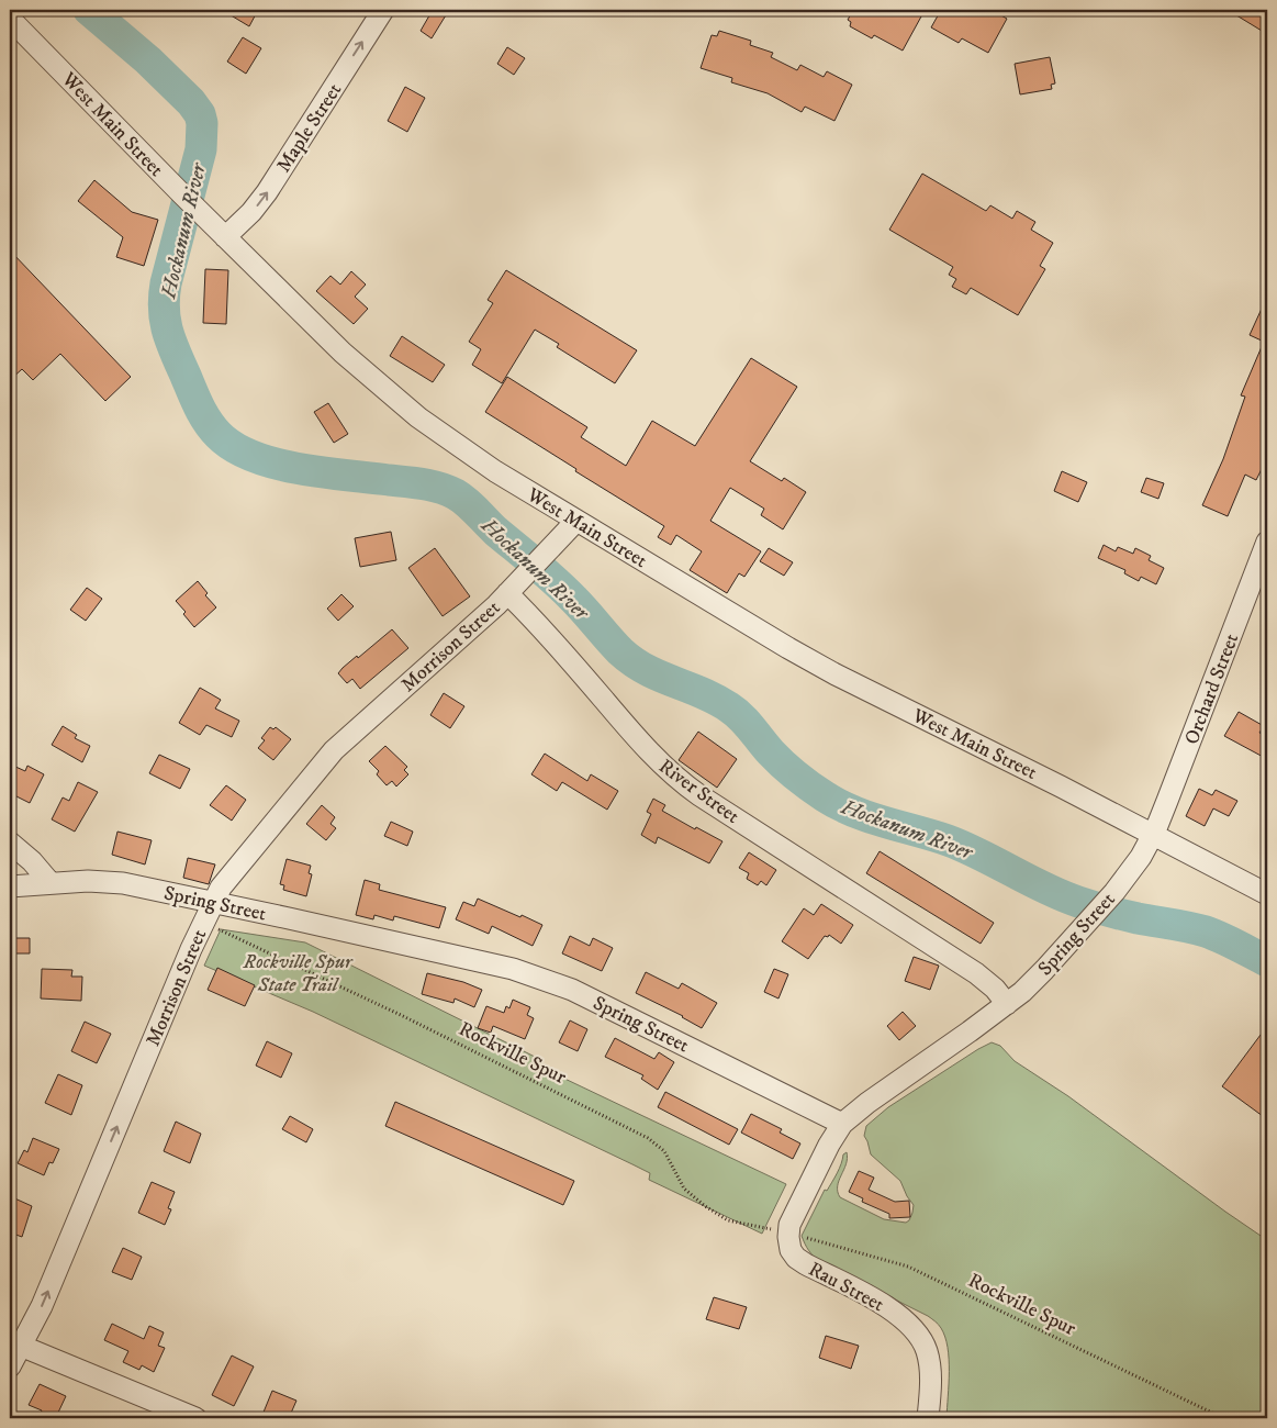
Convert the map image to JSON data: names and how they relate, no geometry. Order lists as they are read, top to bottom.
{
  "streets": {
    "street": [
      "West Main Street",
      "Maple Street",
      "Morrison Street",
      "Orchard Street",
      "River Street",
      "Spring Street",
      "Rau Street"
    ],
    "path": ["Rockville Spur"]
  },
  "crossings": [
    ["West Main Street", "Maple Street"],
    ["West Main Street", "Orchard Street"],
    ["West Main Street", "Spring Street"],
    ["Morrison Street", "River Street"],
    ["Morrison Street", "Spring Street"],
    ["Orchard Street", "Spring Street"],
    ["River Street", "Spring Street"],
    ["Spring Street", "Rau Street"]
  ],
  "one_way": ["Maple Street", "Morrison Street"],
  "water": ["Hockanum River"],
  "parks": ["Rockville Spur State Trail"]
}
